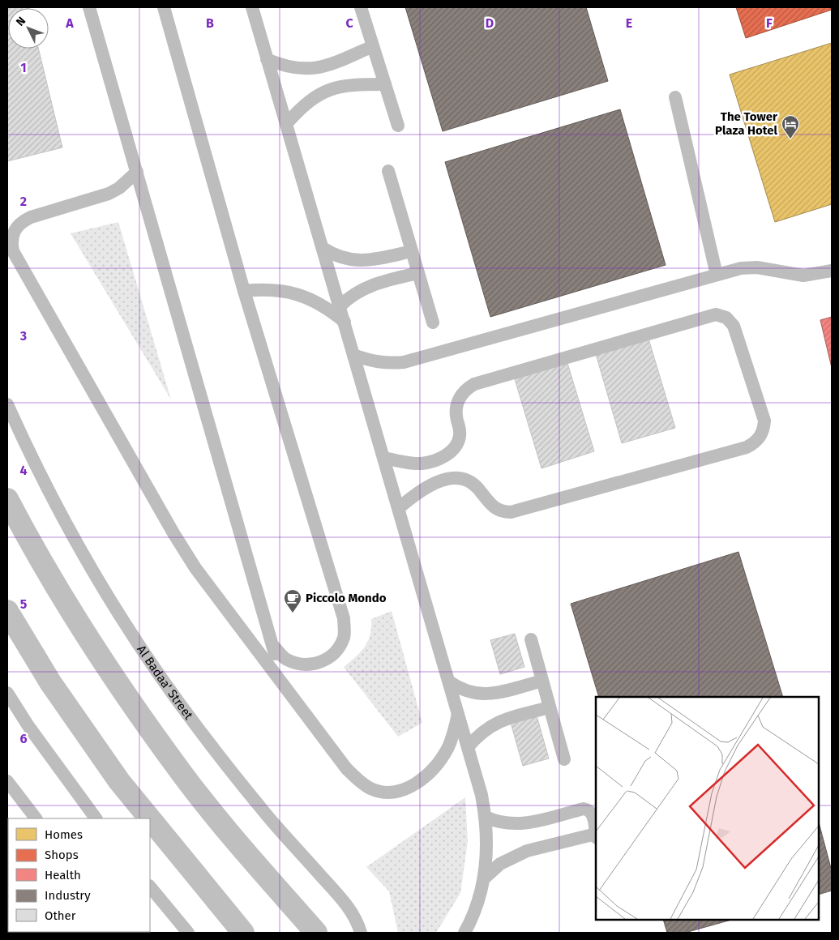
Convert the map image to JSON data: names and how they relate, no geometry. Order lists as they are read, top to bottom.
{
  "streets": {
    "lane": ["Al Badaa' Street"]
  },
  "places": {
    "hotel": ["The Tower Plaza Hotel"],
    "cafe": ["Piccolo Mondo"]
  },
  "legend": [
    "Homes",
    "Shops",
    "Health",
    "Industry",
    "Other"
  ],
  "north": "top left",
  "grid": {
    "columns": [
      "A",
      "B",
      "C",
      "D",
      "E",
      "F"
    ],
    "rows": [
      "1",
      "2",
      "3",
      "4",
      "5",
      "6"
    ]
  }
}
